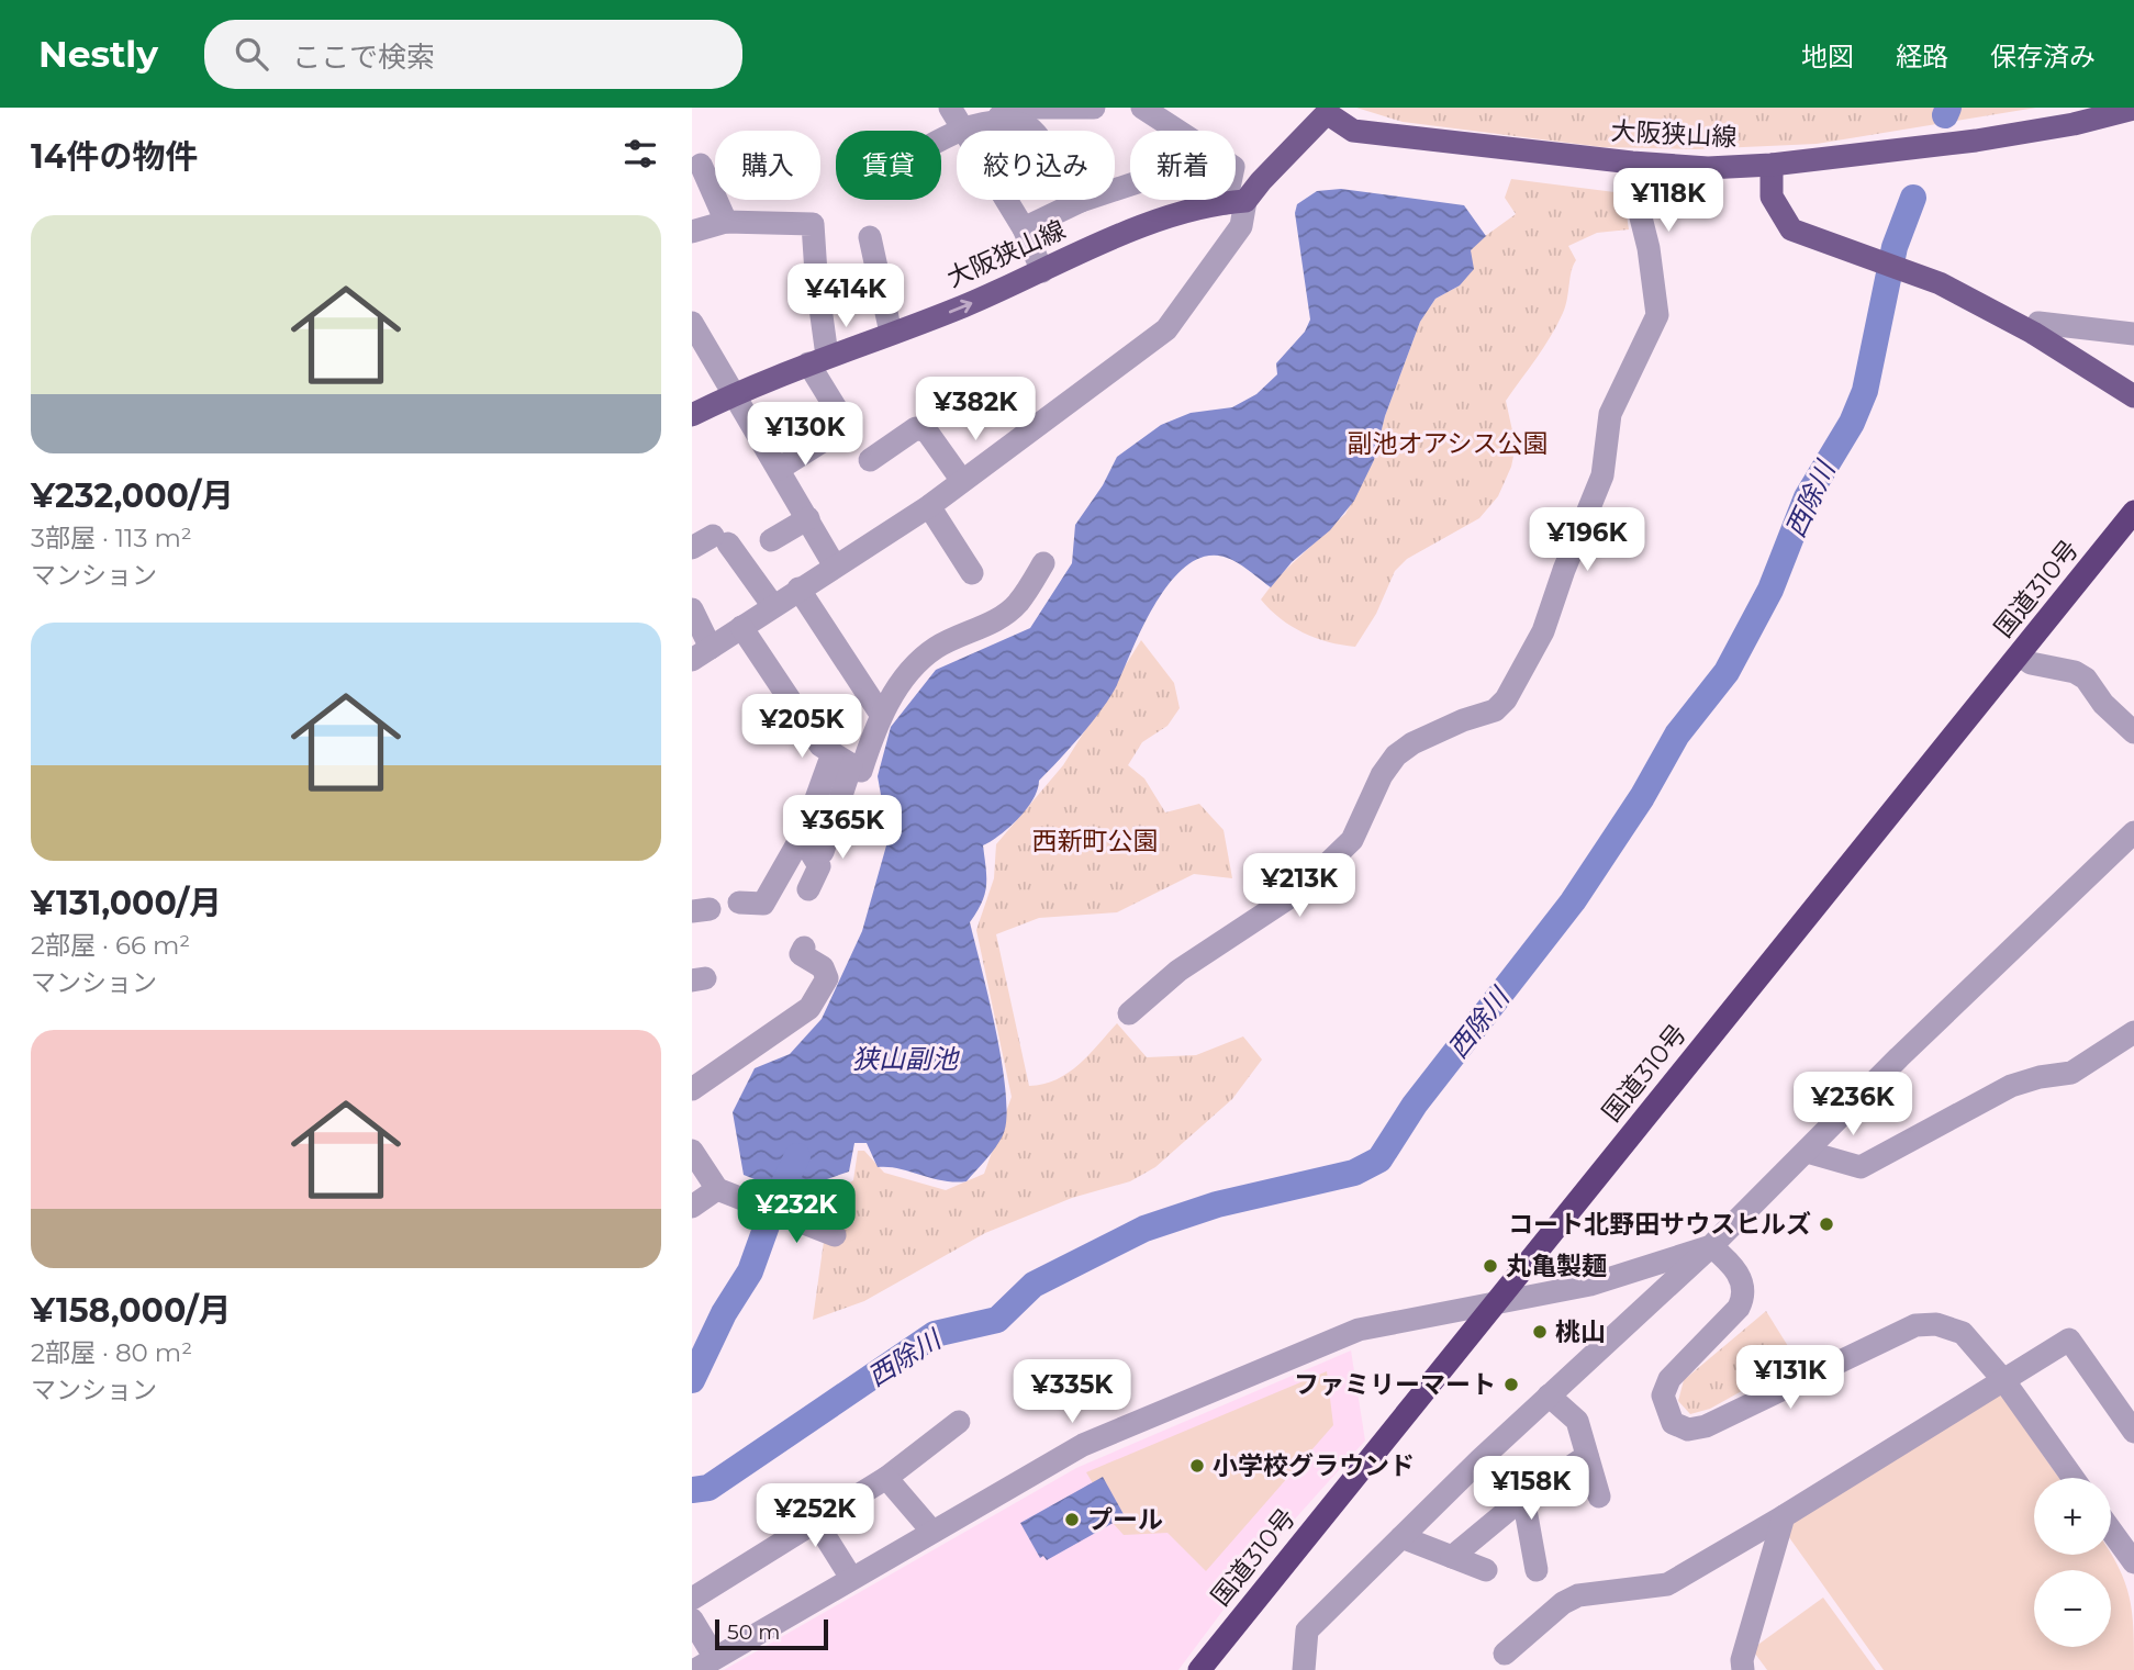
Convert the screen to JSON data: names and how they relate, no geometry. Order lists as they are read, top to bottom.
{
  "streets": {
    "highway": ["国道310号"],
    "main road": ["大阪狭山線"]
  },
  "water": ["西除川", "狭山副池"],
  "parks": ["副池オアシス公園", "西新町公園"],
  "places": [
    "コート北野田サウスヒルズ",
    "丸亀製麺",
    "桃山",
    "ファミリーマート",
    "小学校グラウンド",
    "プール"
  ],
  "scale_bar": "50 m",
  "page": {
    "header": "Nestly",
    "search": "ここで検索",
    "nav": ["地図", "経路", "保存済み"],
    "heading": "14件の物件",
    "chip": [
      "購入",
      "賃貸",
      "絞り込み",
      "新着"
    ],
    "price": [
      "¥118K",
      "¥414K",
      "¥382K",
      "¥130K",
      "¥196K",
      "¥205K",
      "¥365K",
      "¥213K",
      "¥236K",
      "¥232K",
      "¥131K",
      "¥335K",
      "¥158K",
      "¥252K"
    ],
    "list": [
      {
        "name": "¥232,000/月",
        "note": "3部屋 · 113 m² · マンション"
      },
      {
        "name": "¥131,000/月",
        "note": "2部屋 · 66 m² · マンション"
      },
      {
        "name": "¥158,000/月",
        "note": "2部屋 · 80 m² · マンション"
      }
    ],
    "map_buttons": ["+", "−"],
    "scale": "50 m"
  }
}
